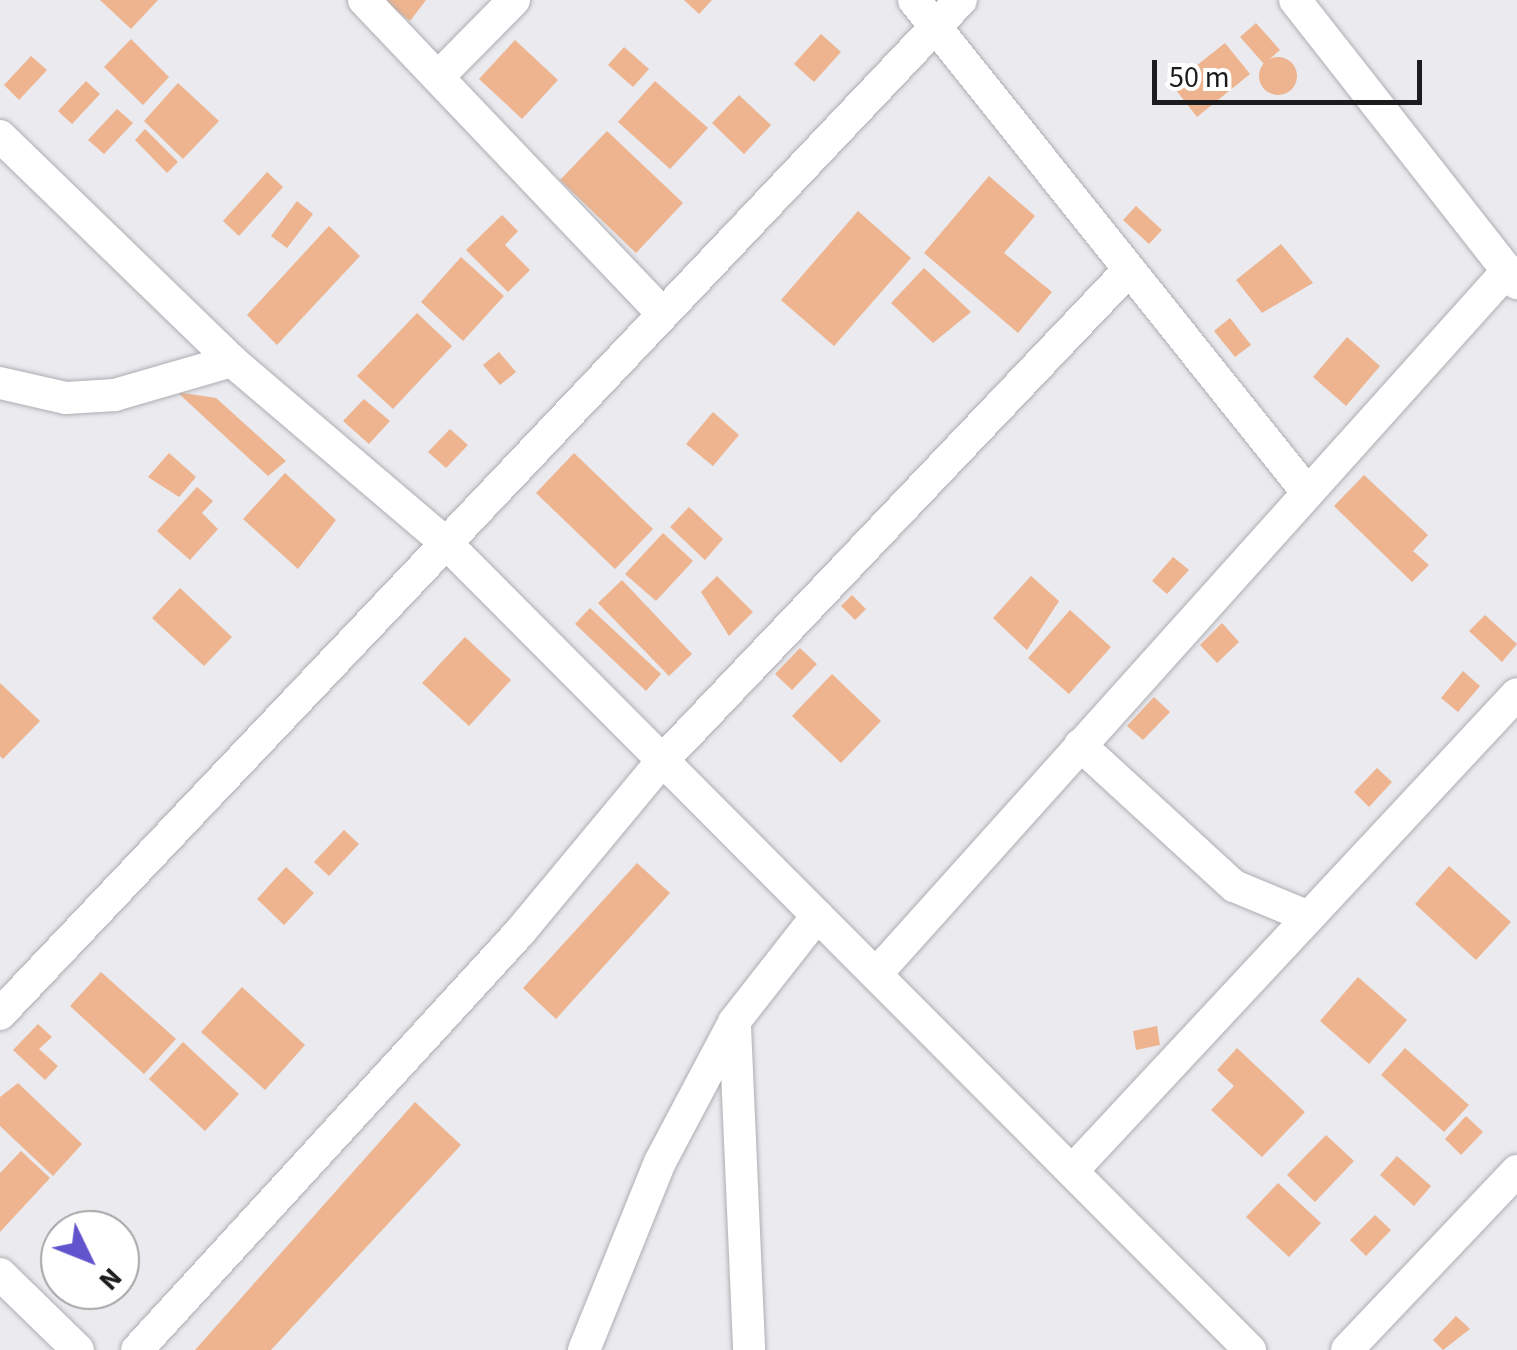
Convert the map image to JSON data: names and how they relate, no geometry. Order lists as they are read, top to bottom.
{
  "scale_bar": "50 m",
  "north": "bottom right"
}
